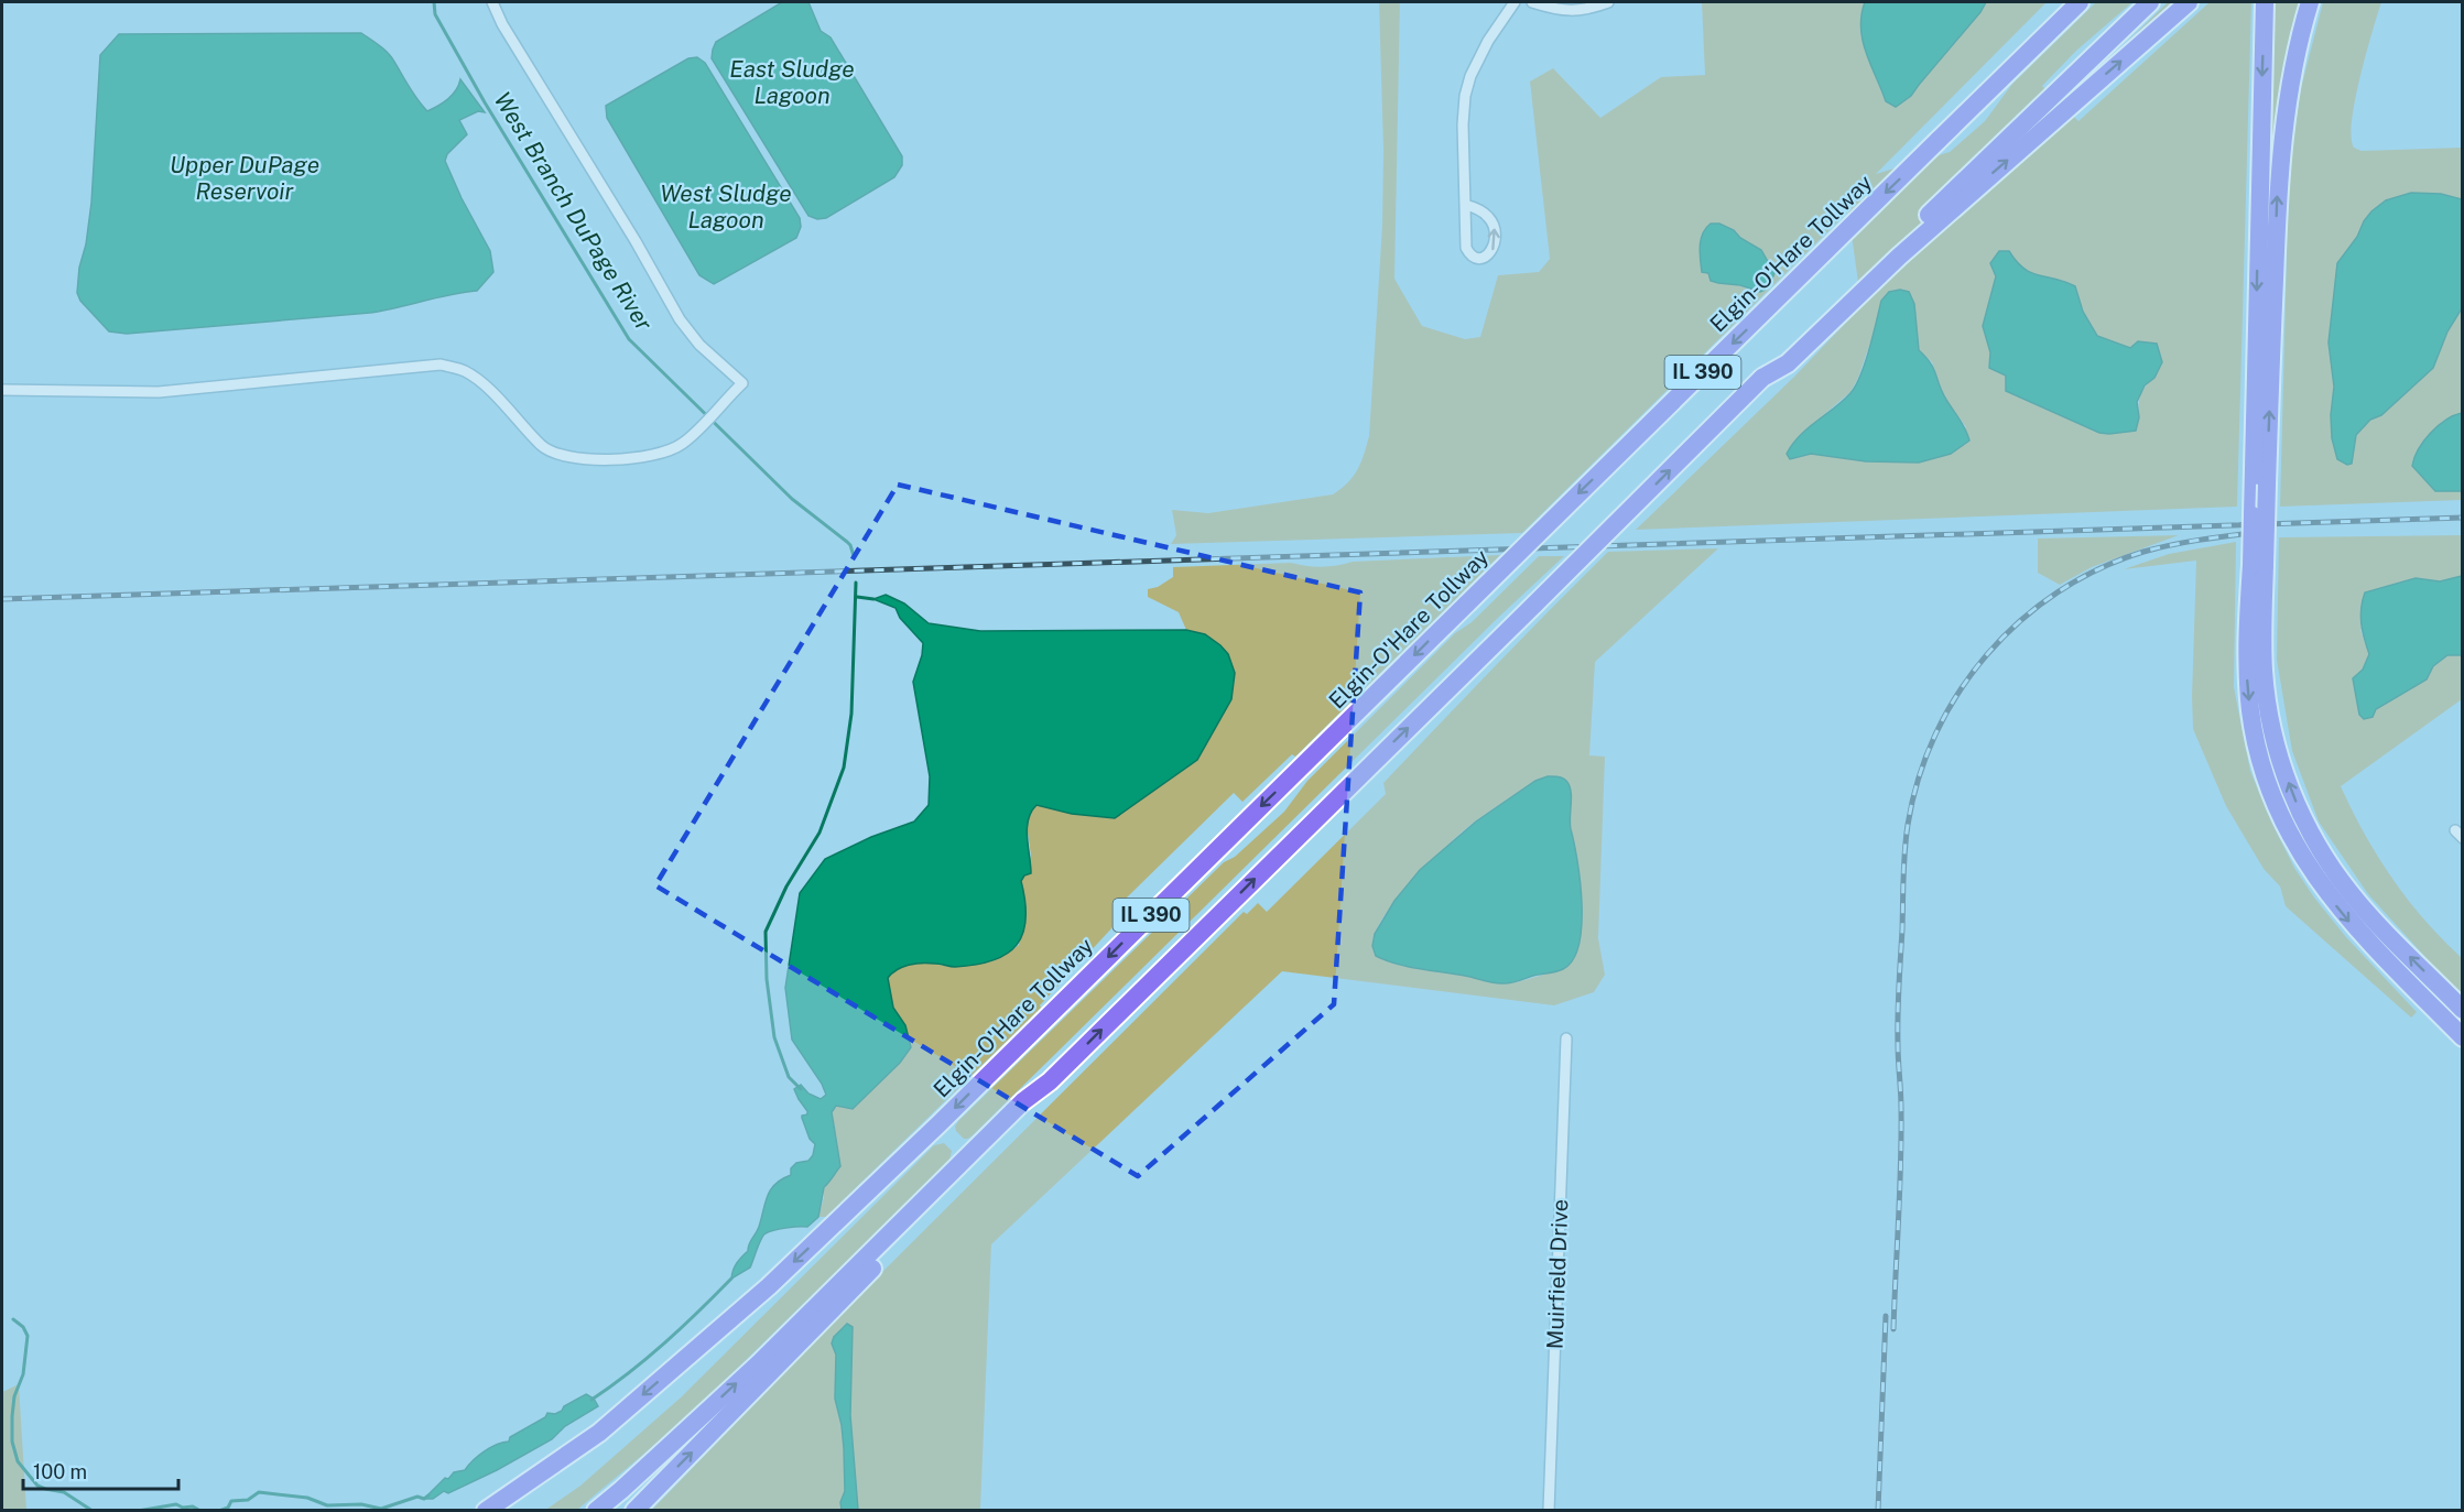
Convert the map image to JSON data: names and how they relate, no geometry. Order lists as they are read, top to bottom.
{
  "streets": {
    "highway": ["Elgin-O'Hare Tollway", "IL 390"],
    "street": ["Muirfield Drive"]
  },
  "water": [
    "East Sludge Lagoon",
    "Upper DuPage Reservoir",
    "West Sludge Lagoon",
    "West Branch DuPage River"
  ],
  "scale_bar": "100 m"
}
